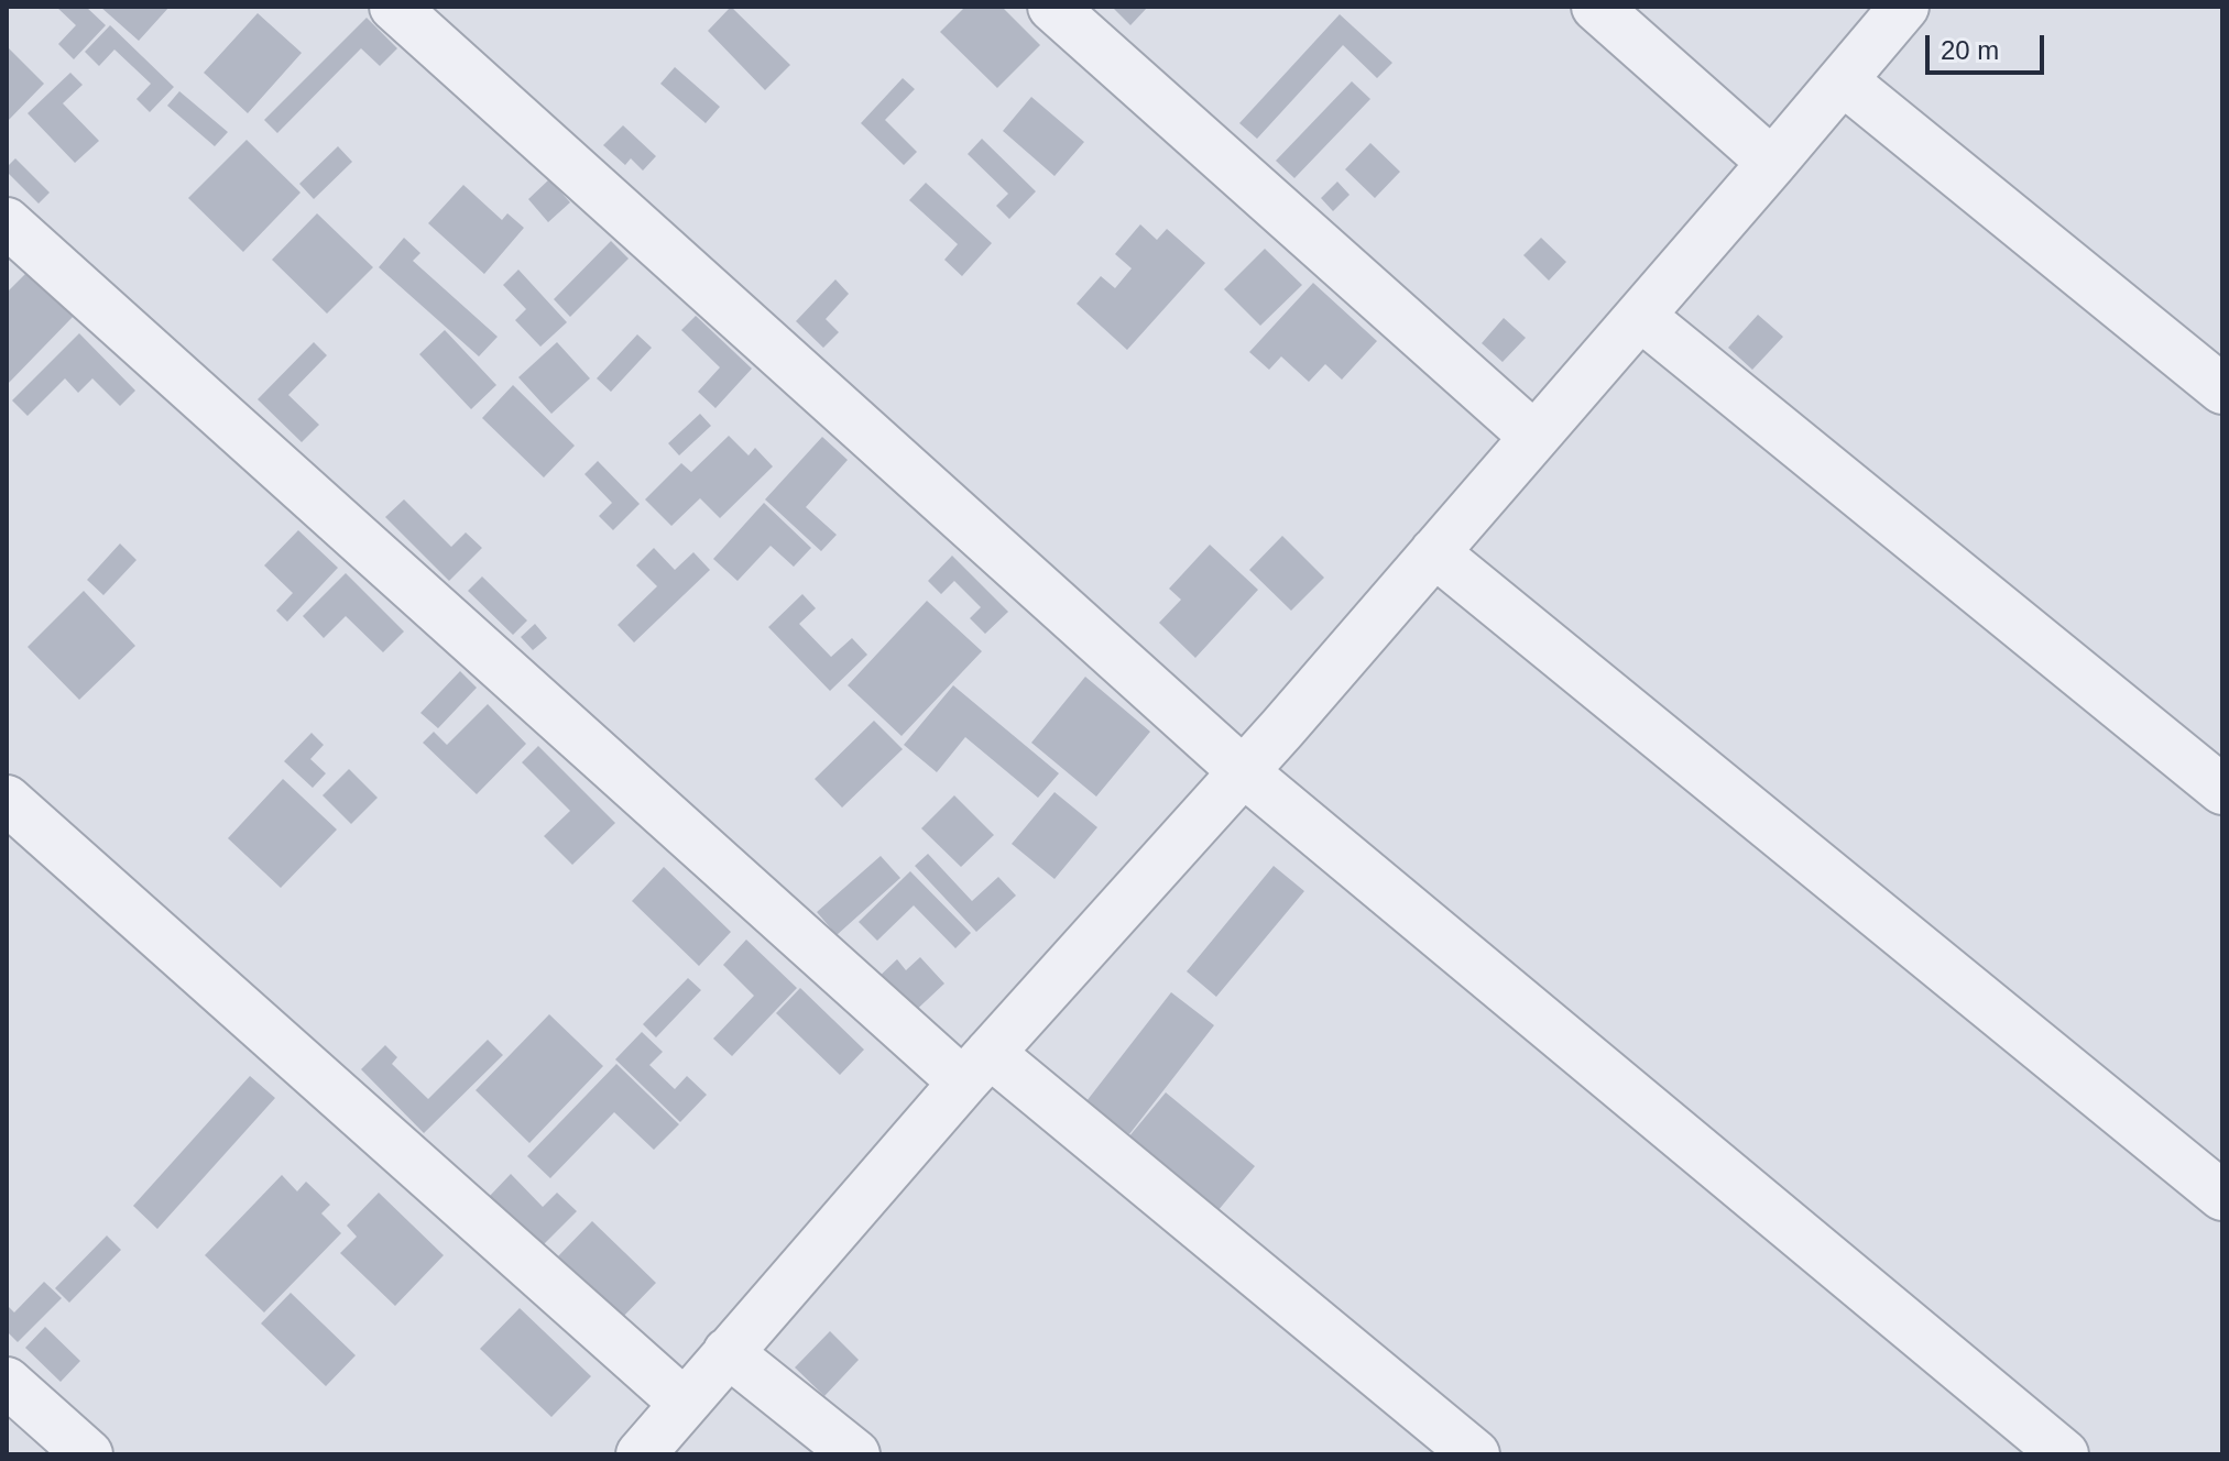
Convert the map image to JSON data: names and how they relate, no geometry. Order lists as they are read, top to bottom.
{
  "scale_bar": "20 m"
}
